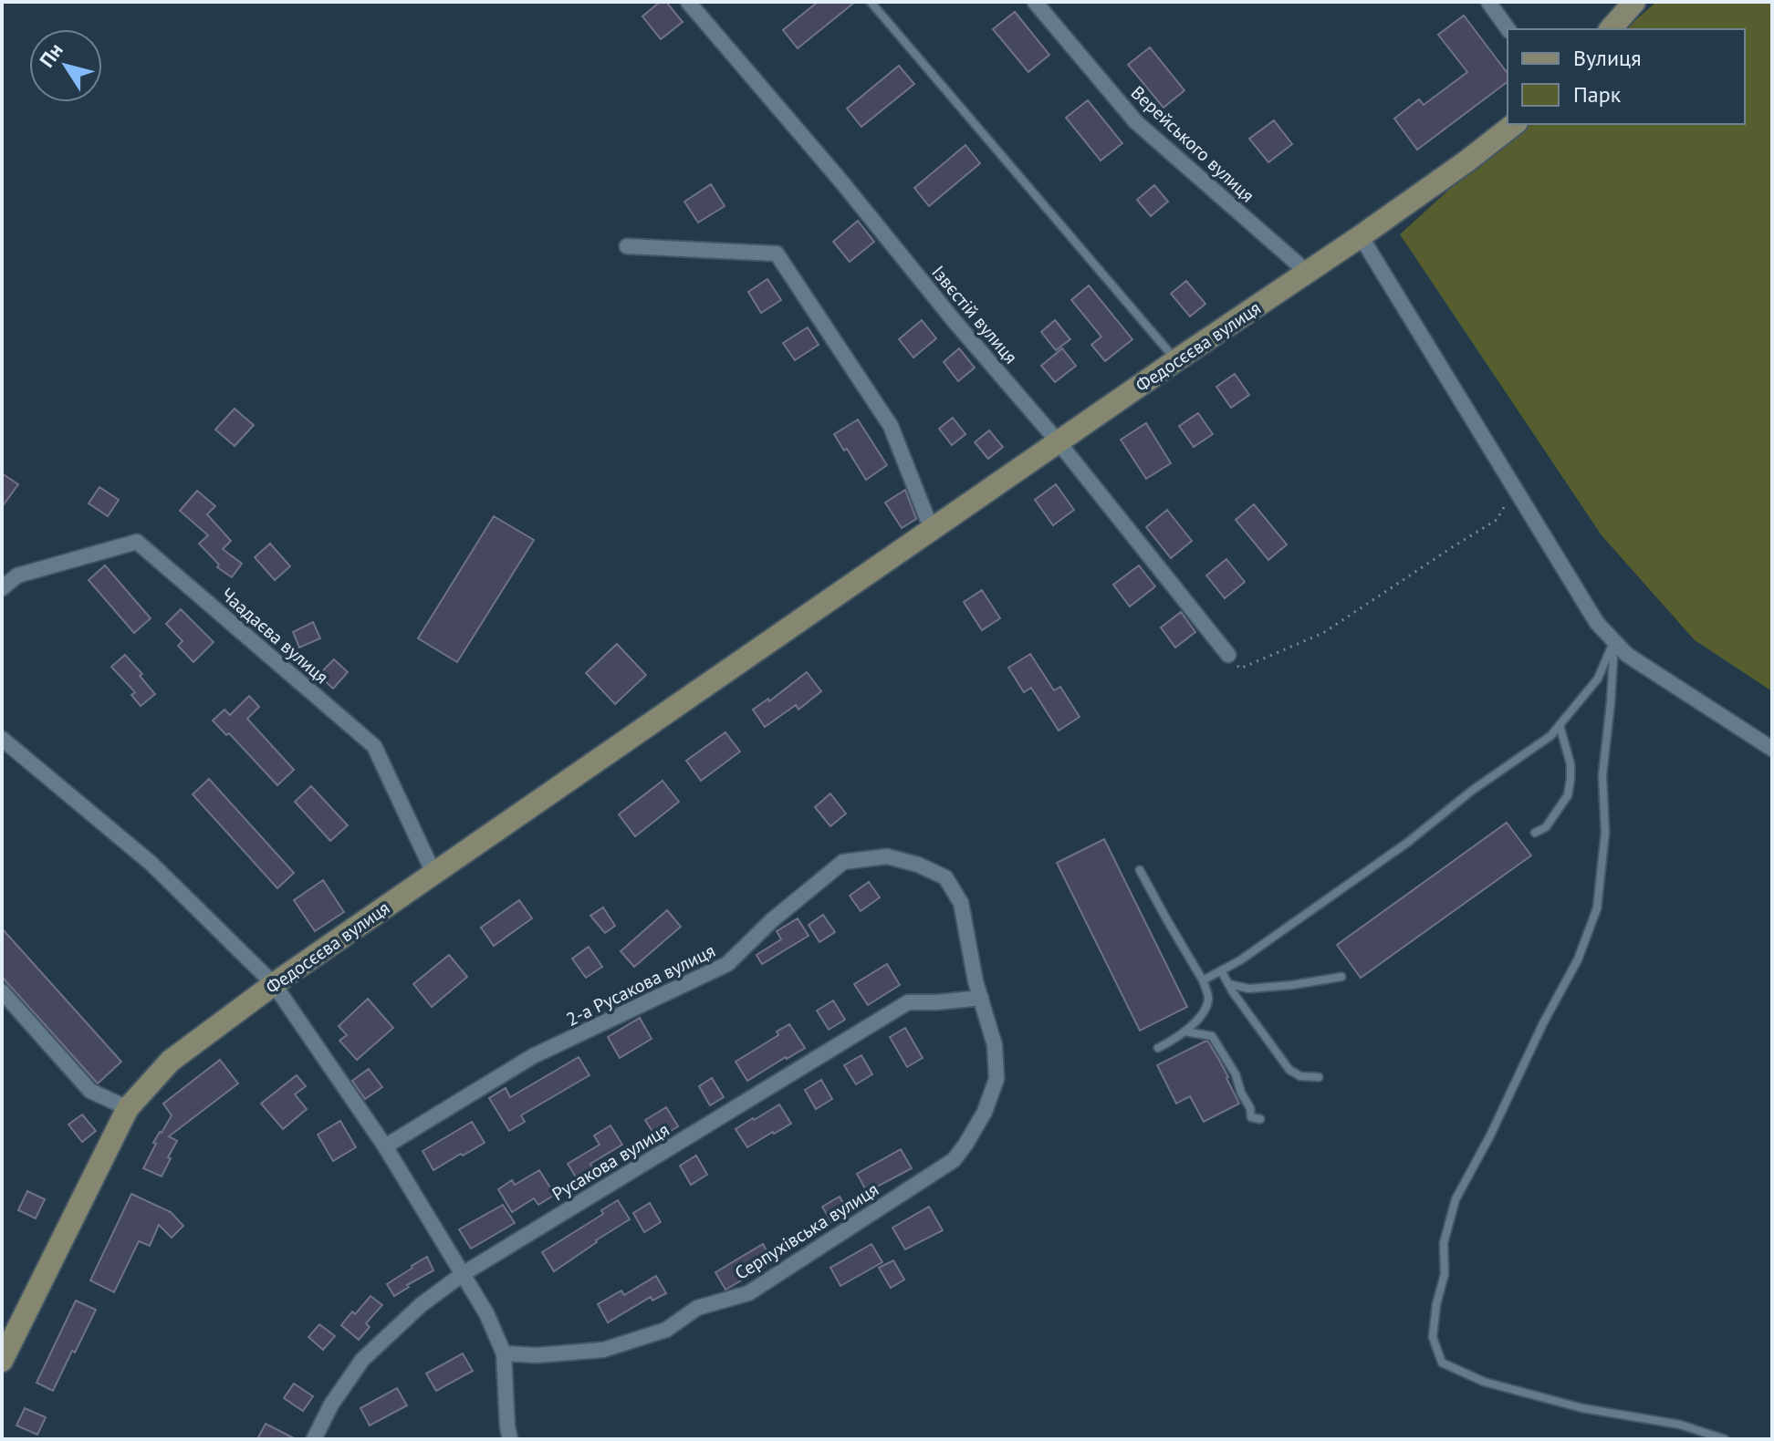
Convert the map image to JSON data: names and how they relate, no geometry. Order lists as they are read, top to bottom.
{
  "streets": {
    "main road": ["Федосєєва вулиця"],
    "street": [
      "Верейського вулиця",
      "Ізвєстій вулиця",
      "Чаадаєва вулиця",
      "2-а Русакова вулиця",
      "Русакова вулиця",
      "Серпухівська вулиця"
    ]
  },
  "crossings": [
    ["Верейського вулиця", "Федосєєва вулиця"],
    ["Ізвєстій вулиця", "Федосєєва вулиця"],
    ["Федосєєва вулиця", "Чаадаєва вулиця"],
    ["2-а Русакова вулиця", "Русакова вулиця"],
    ["2-а Русакова вулиця", "Серпухівська вулиця"]
  ],
  "legend": ["Вулиця", "Парк"],
  "north": "top left"
}
